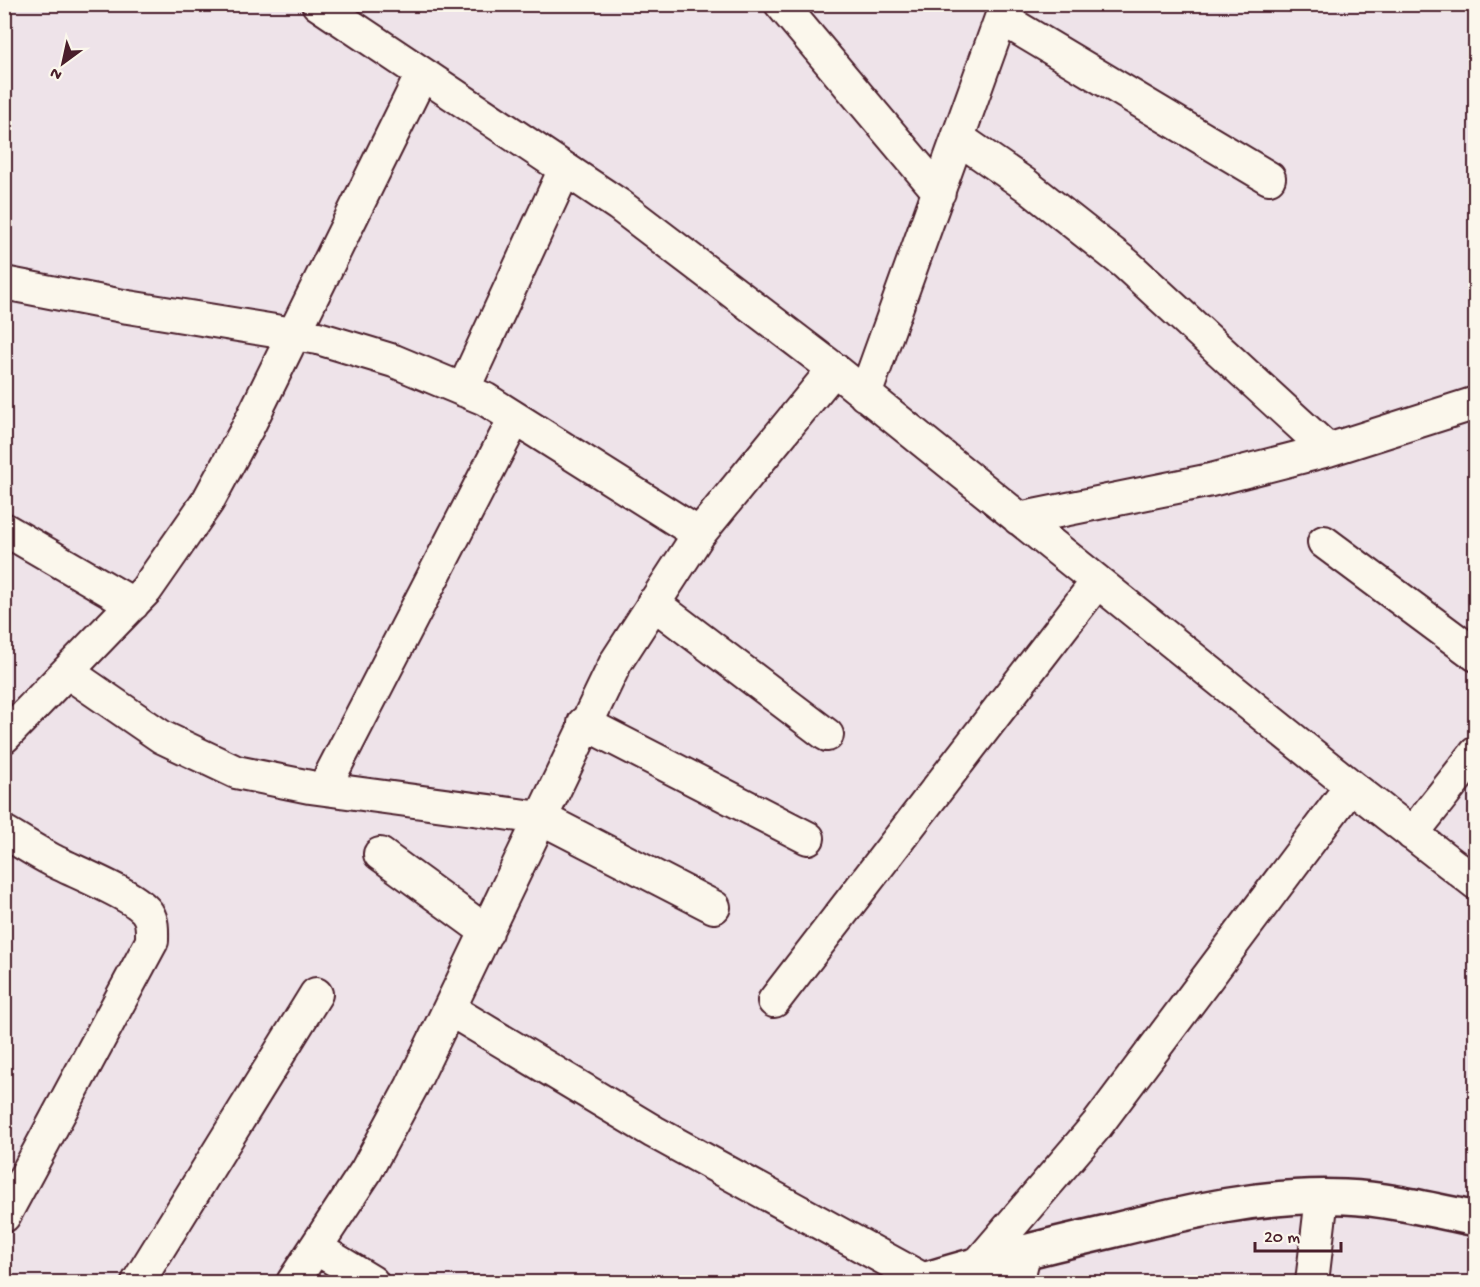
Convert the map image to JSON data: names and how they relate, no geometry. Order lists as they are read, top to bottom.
{
  "scale_bar": "20 m",
  "north": "bottom left"
}
